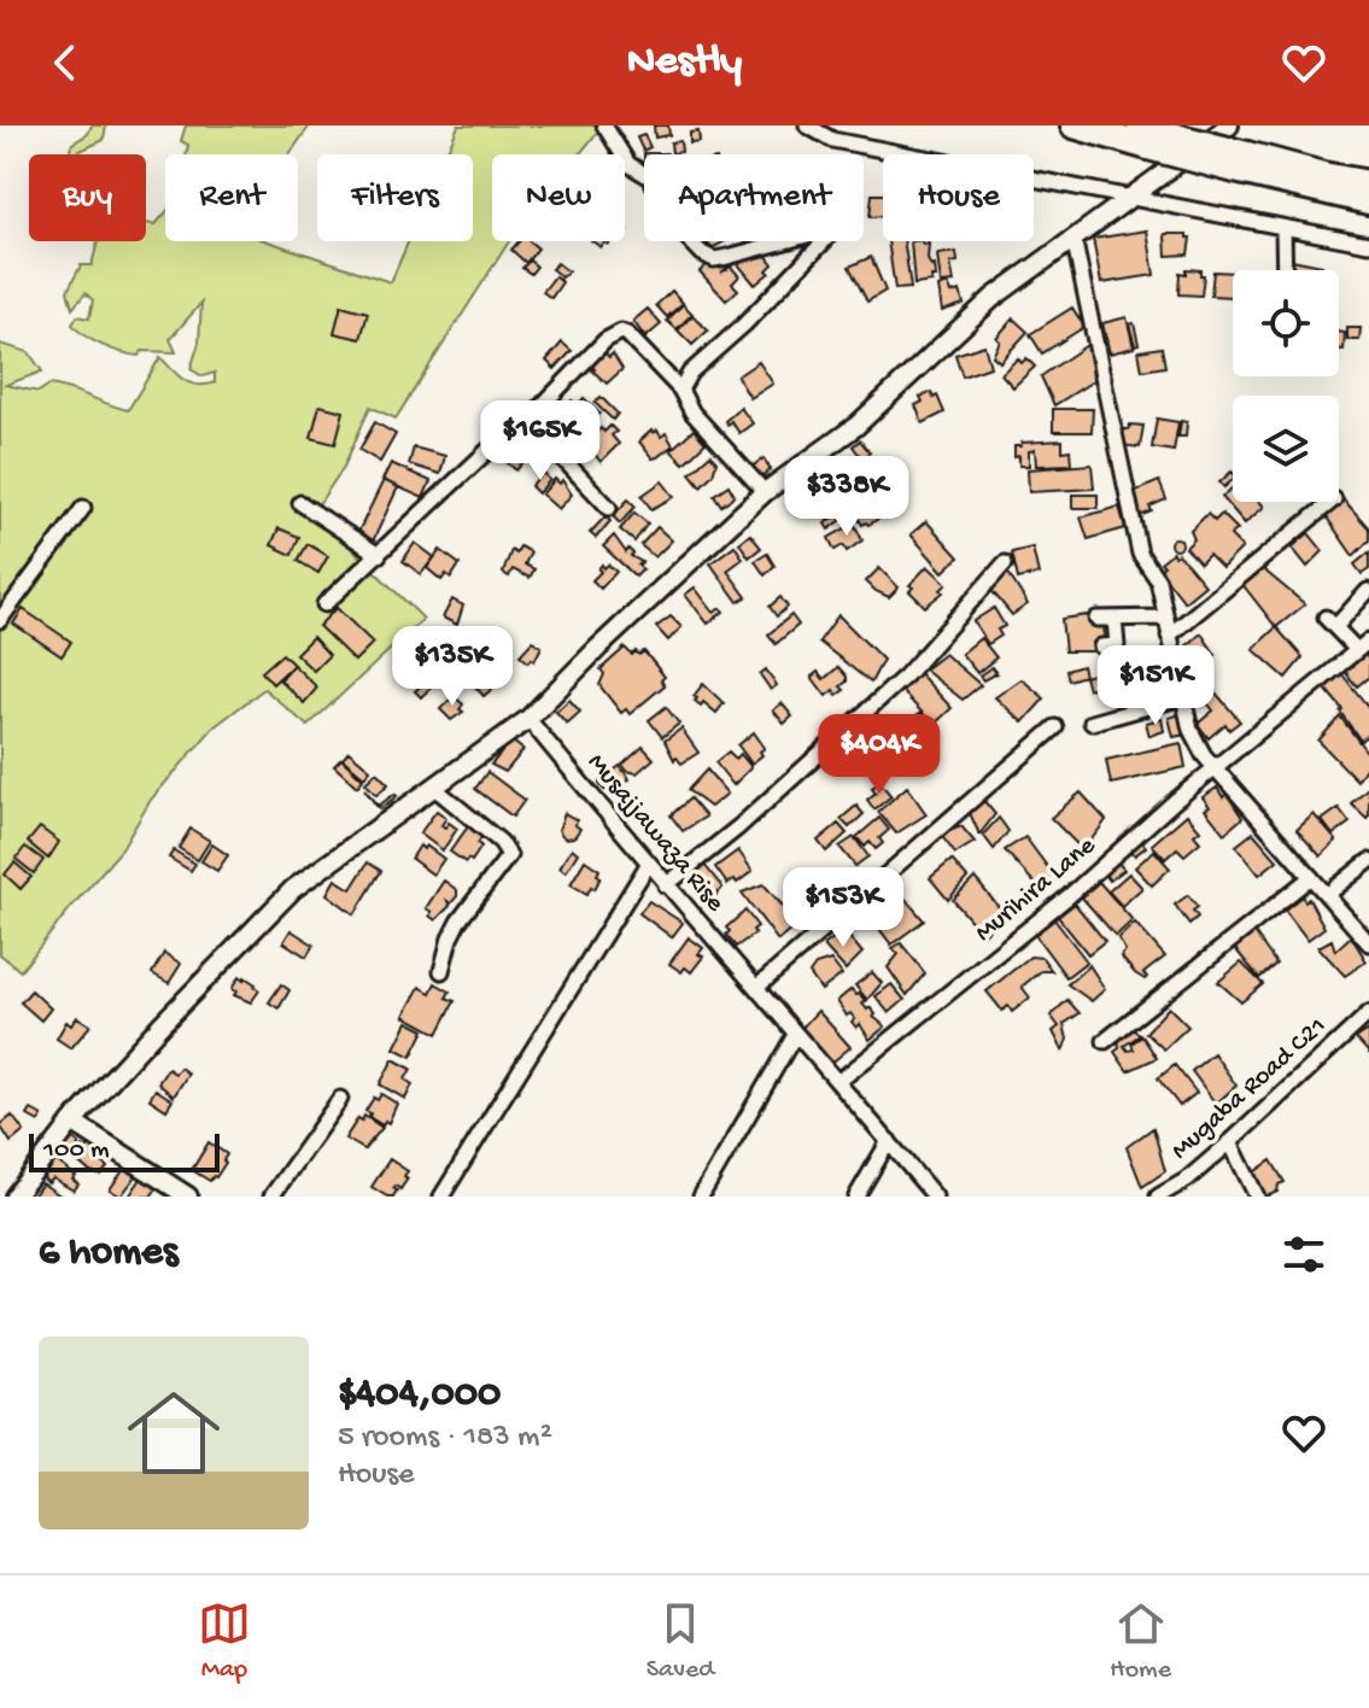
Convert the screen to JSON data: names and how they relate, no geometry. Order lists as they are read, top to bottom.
{
  "streets": {
    "street": ["Musajjawaza Rise", "Murihira Lane", "Mugaba Road C21"]
  },
  "crossings": [
    ["Musajjawaza Rise", "Murihira Lane"]
  ],
  "scale_bar": "100 m",
  "page": {
    "header": "Nestly",
    "chip": [
      "Buy",
      "Rent",
      "Filters",
      "New",
      "Apartment",
      "House"
    ],
    "price": [
      "$165K",
      "$338K",
      "$135K",
      "$151K",
      "$404K",
      "$153K"
    ],
    "scale": "100 m",
    "heading": "6 homes",
    "list": [
      {
        "name": "$404,000",
        "note": "5 rooms · 183 m² · House"
      }
    ],
    "tabs": ["Map", "Saved", "Home"]
  }
}
